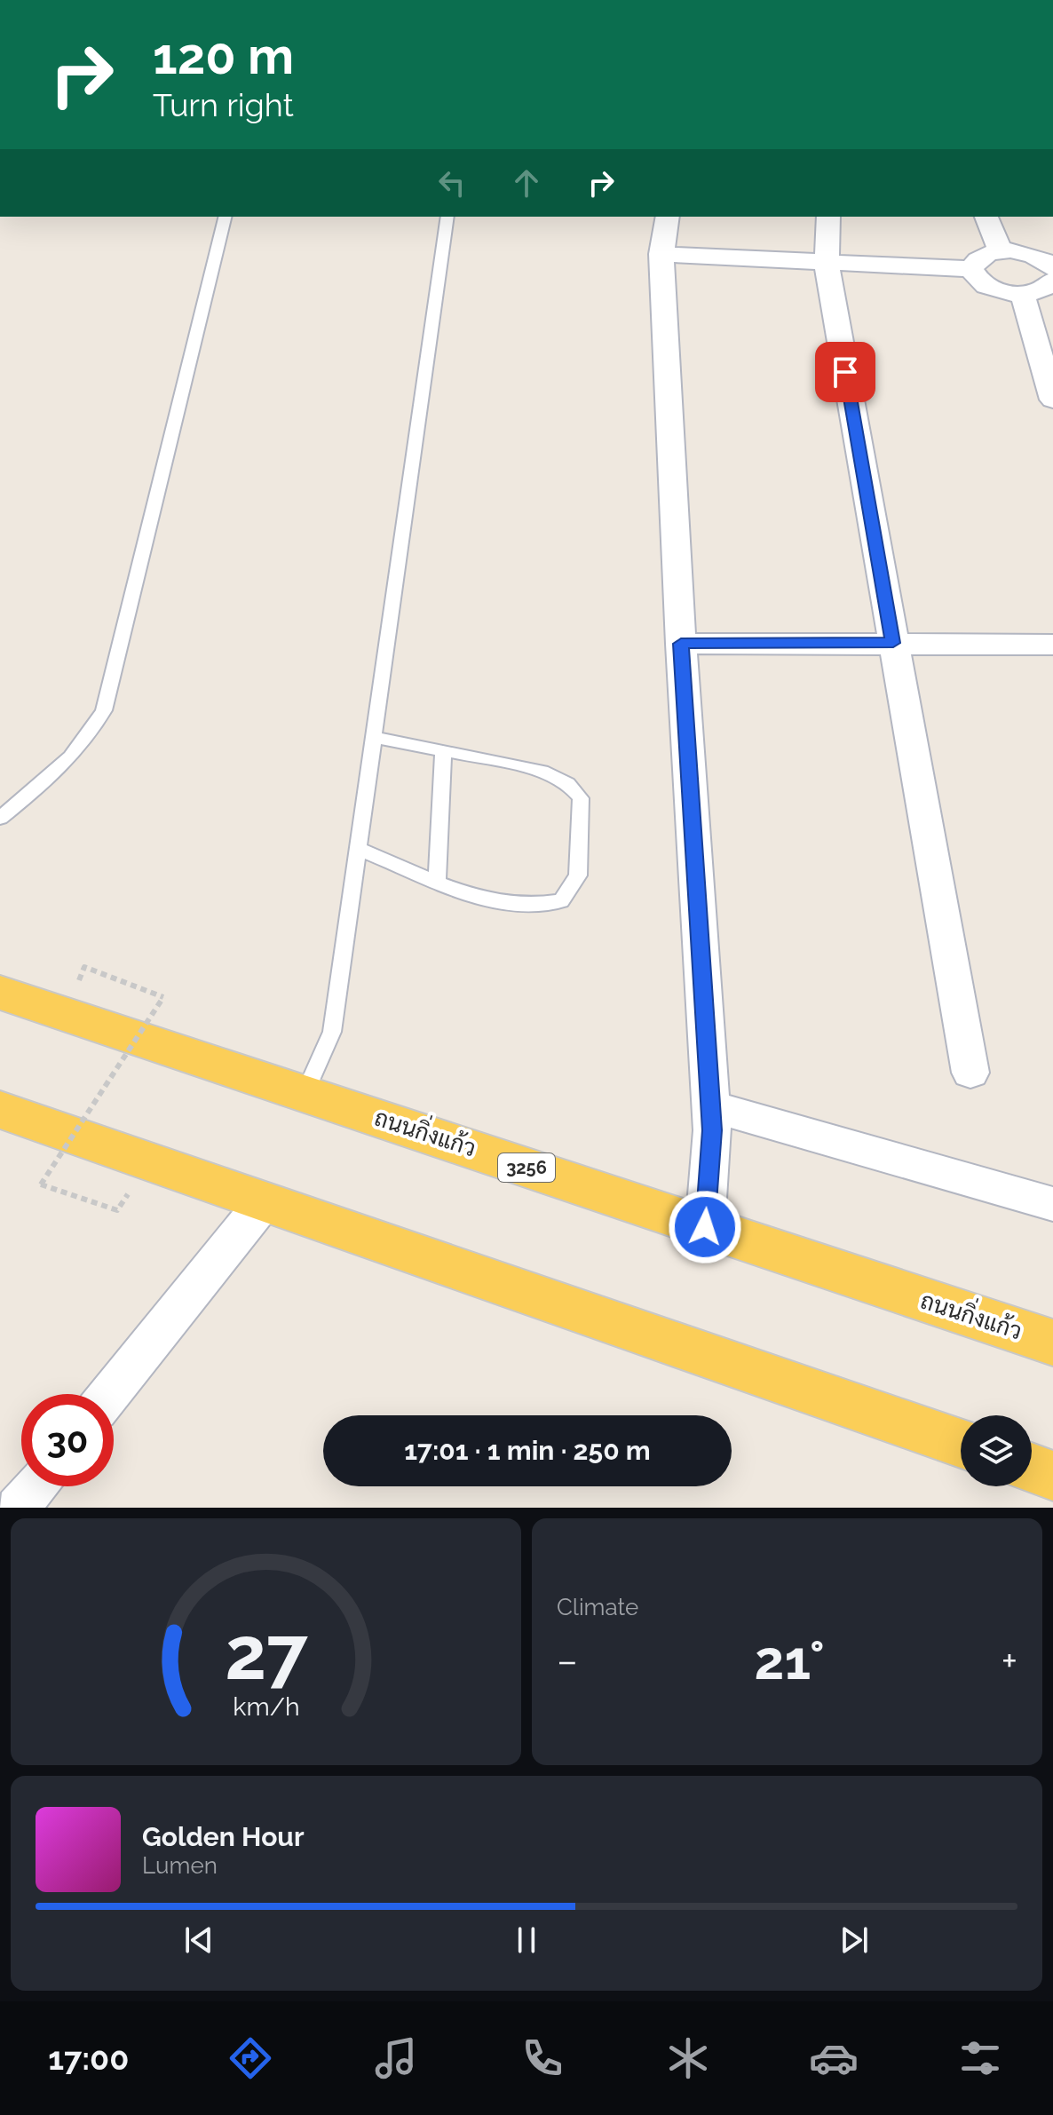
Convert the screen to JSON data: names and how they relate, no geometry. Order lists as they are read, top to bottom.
{
  "streets": {
    "main road": ["ถนนกิ่งแก้ว", "3256"]
  },
  "page": {
    "turn": ["120 m", "Turn right"],
    "limit": "30",
    "trip": "17:01 · 1 min · 250 m",
    "tile": "Climate",
    "heat": ["−", "21°", "+"],
    "song": ["Golden Hour", "Lumen"],
    "tabs": "17:00",
    "gauge": ["27", "km/h"]
  }
}
